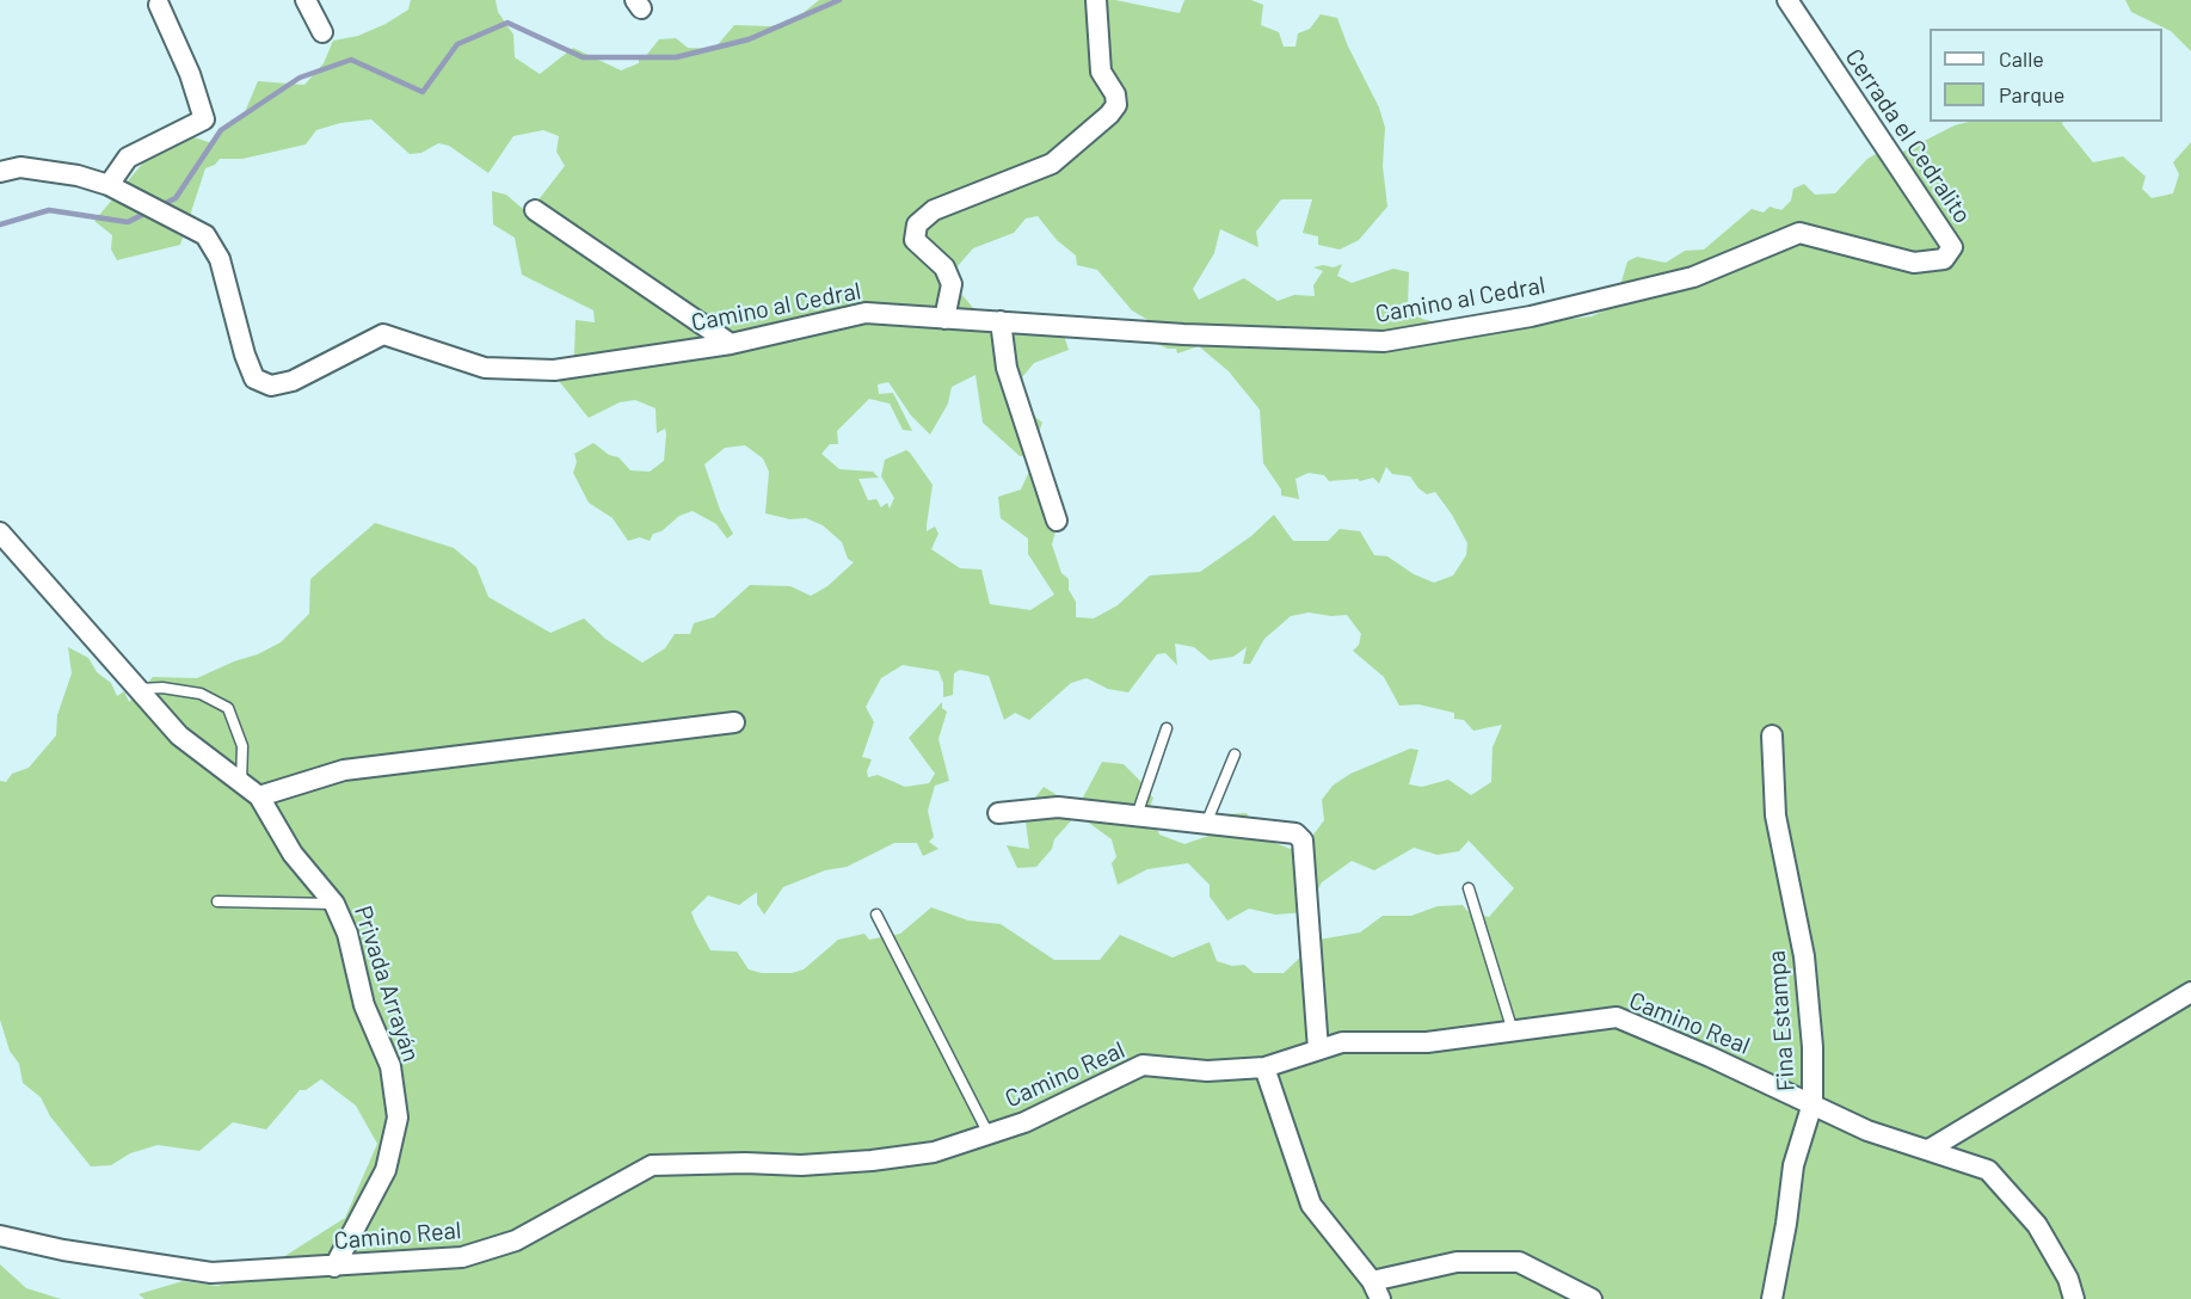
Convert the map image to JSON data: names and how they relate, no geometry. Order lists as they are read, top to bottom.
{
  "streets": {
    "street": [
      "Cerrada el Cedralito",
      "Camino al Cedral",
      "Privada Arrayán",
      "Fina Estampa",
      "Camino Real"
    ]
  },
  "crossings": [
    ["Cerrada el Cedralito", "Camino al Cedral"],
    ["Privada Arrayán", "Camino Real"],
    ["Fina Estampa", "Camino Real"]
  ],
  "legend": ["Calle", "Parque"]
}
